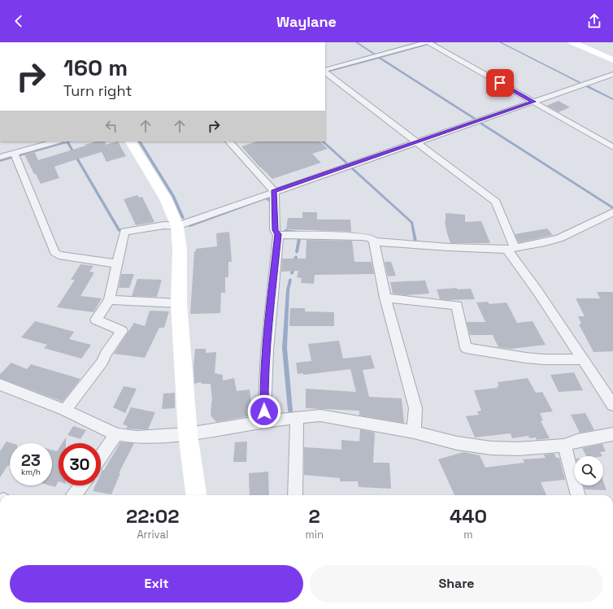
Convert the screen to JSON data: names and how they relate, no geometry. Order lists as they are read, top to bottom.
{
  "page": {
    "header": "Waylane",
    "turn": ["160 m", "Turn right"],
    "speed": "23 km/h",
    "limit": "30",
    "eta": [
      "22:02",
      "Arrival",
      "2",
      "min",
      "440",
      "m"
    ],
    "buttons": ["Exit", "Share"]
  }
}
